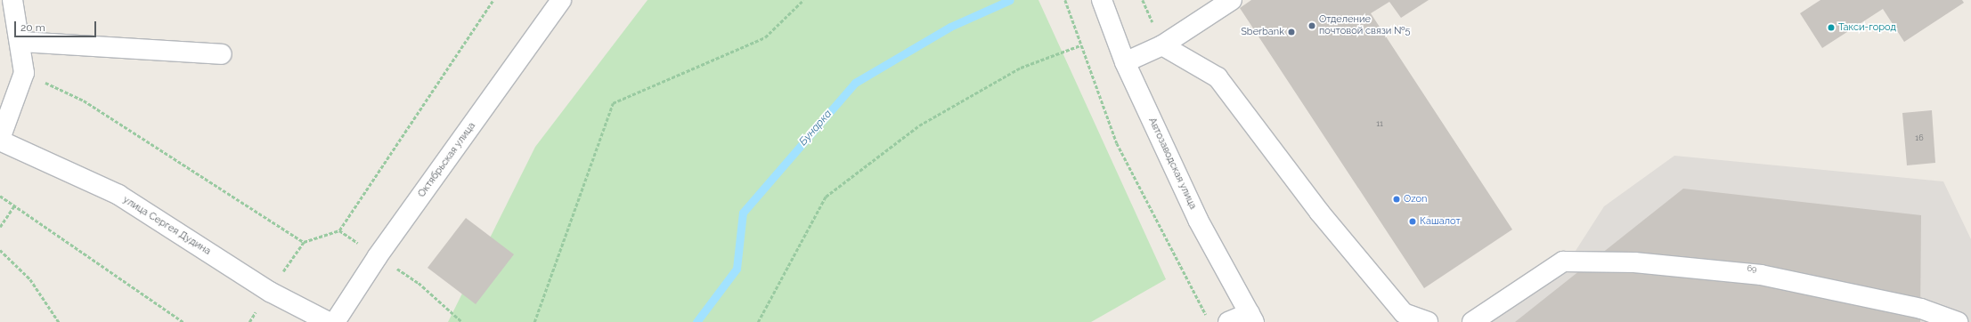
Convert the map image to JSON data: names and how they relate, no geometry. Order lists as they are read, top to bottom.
{
  "streets": {
    "street": ["Октябрьская улица", "Автозаводская улица", "улица Сергея Дудина"]
  },
  "water": ["Бунарка"],
  "places": [
    "Отделение почтовой связи №5",
    "Такси-город",
    "Sberbank",
    "Ozon",
    "Кашалот"
  ],
  "house_numbers": ["11", "16", "69"],
  "scale_bar": "20 m"
}
